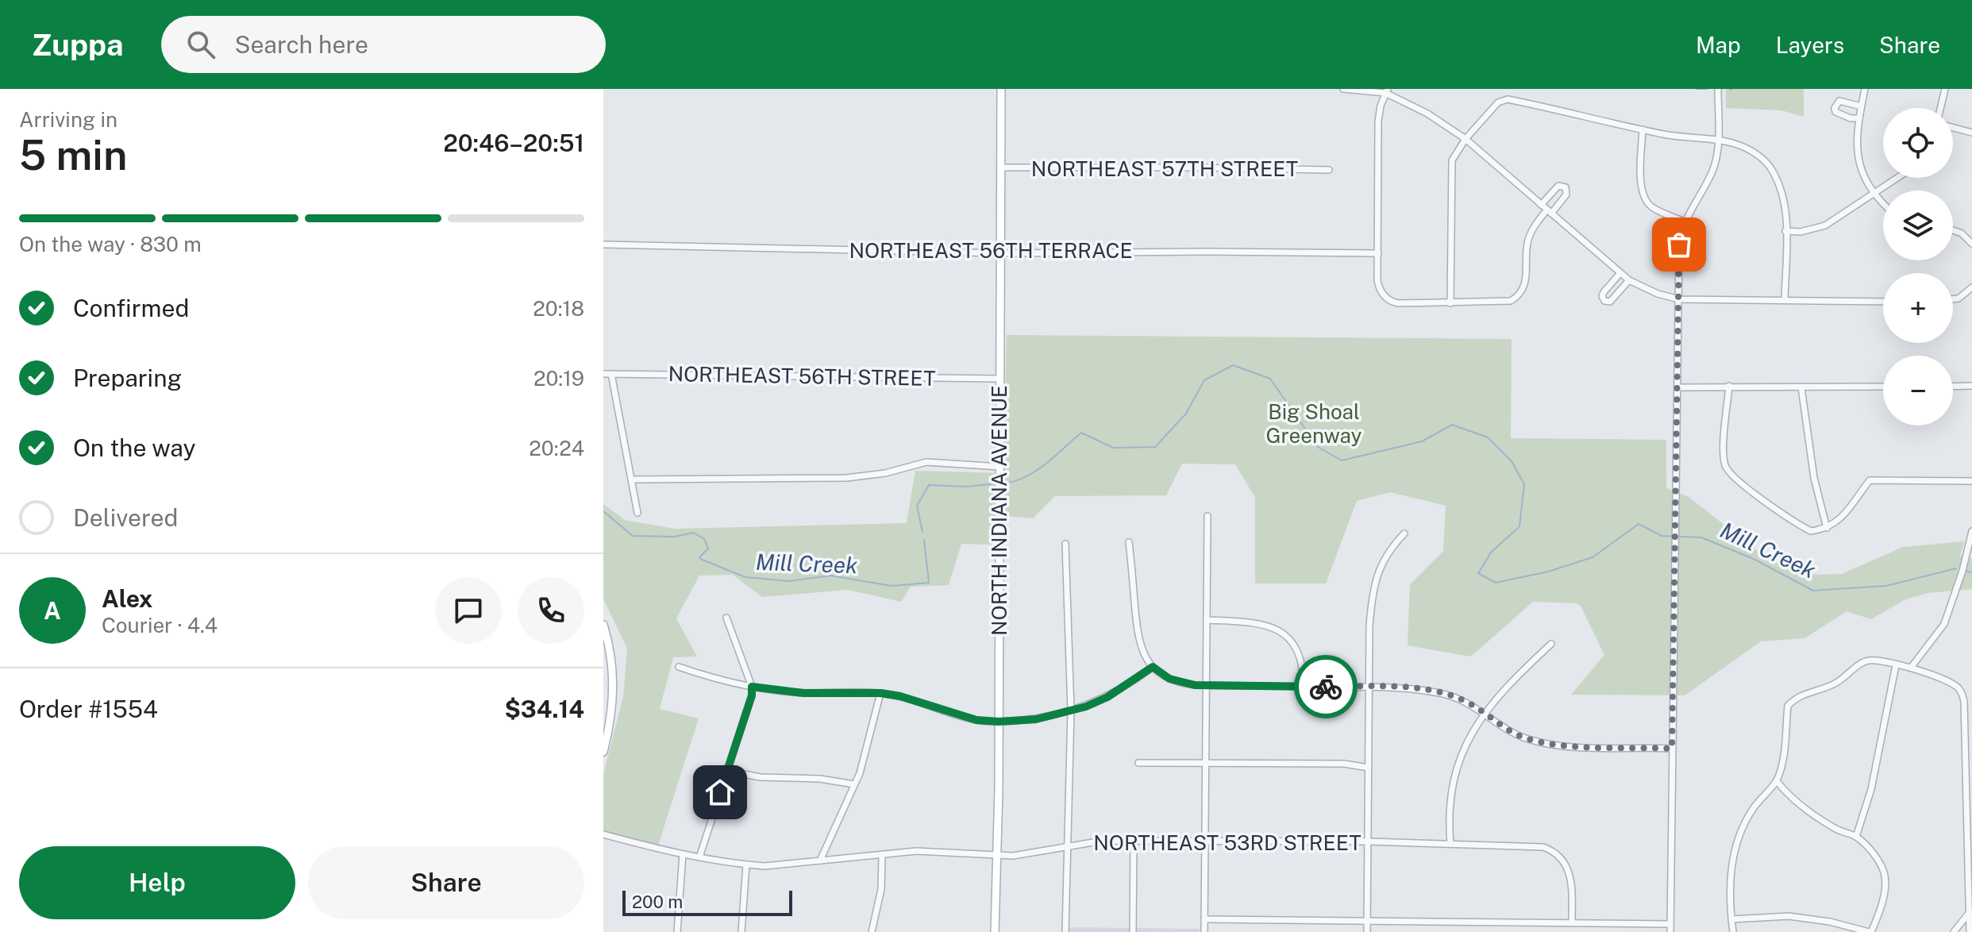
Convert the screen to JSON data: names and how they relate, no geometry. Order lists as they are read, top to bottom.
{
  "streets": {
    "street": [
      "NORTHEAST 57TH STREET",
      "NORTHEAST 56TH TERRACE",
      "NORTHEAST 56TH STREET",
      "NORTH INDIANA AVENUE",
      "NORTHEAST 53RD STREET"
    ]
  },
  "crossings": [
    ["NORTHEAST 57TH STREET", "NORTH INDIANA AVENUE"],
    ["NORTHEAST 56TH TERRACE", "NORTH INDIANA AVENUE"],
    ["NORTHEAST 56TH STREET", "NORTH INDIANA AVENUE"],
    ["NORTH INDIANA AVENUE", "NORTHEAST 53RD STREET"]
  ],
  "water": ["Mill Creek"],
  "parks": ["Big Shoal Greenway"],
  "scale_bar": "200 m",
  "page": {
    "header": "Zuppa",
    "search": "Search here",
    "nav": ["Map", "Layers", "Share"],
    "heading": ["5 min", "Arriving in", "20:46–20:51"],
    "panel": [
      "Alex",
      "Courier · 4.4",
      "Order #1554",
      "$34.14"
    ],
    "map_buttons": ["+", "−"],
    "bar": "On the way · 830 m",
    "list": [
      ["Confirmed", "20:18"],
      ["Preparing", "20:19"],
      ["On the way", "20:24"],
      "Delivered"
    ],
    "round": "A",
    "buttons": ["Help", "Share"],
    "scale": "200 m"
  }
}
